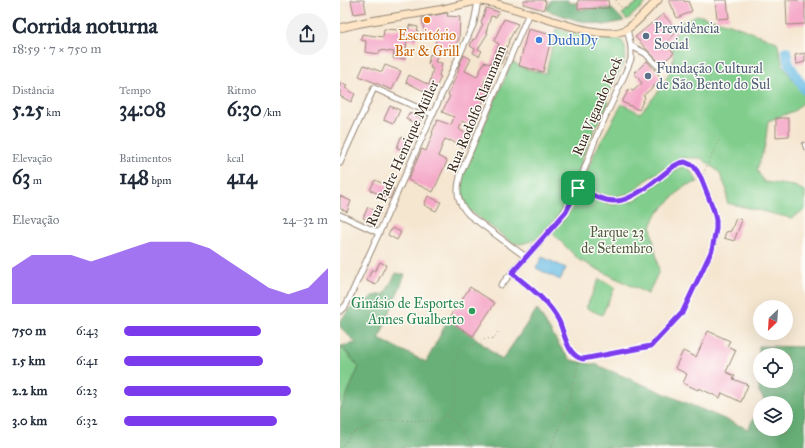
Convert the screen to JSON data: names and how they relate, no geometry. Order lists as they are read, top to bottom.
{
  "streets": {
    "street": ["Rua Vigando Kock", "Rua Rodolfo Klaumann", "Rua Padre Henrique Müller"]
  },
  "crossings": [
    ["Rua Vigando Kock", "Rua Rodolfo Klaumann"]
  ],
  "parks": ["Parque 23 de Setembro"],
  "places": [
    "Escritório Bar & Grill",
    "Previdência Social",
    "DuduDy",
    "Fundação Cultural de São Bento do Sul",
    "Ginásio de Esportes Annes Gualberto"
  ],
  "north": "bottom left",
  "page": {
    "heading": ["Corrida noturna", "18:59 · 7 × 750 m"],
    "stats": [
      ["Distância", "5.25 km"],
      ["Tempo", "34:08"],
      ["Ritmo", "6:30 /km"],
      ["Elevação", "63 m"],
      ["Batimentos", "148 bpm"],
      ["kcal", "414"]
    ],
    "chart": ["Elevação", "24–32 m"],
    "list": [
      {
        "name": "750 m",
        "note": "6:43"
      },
      {
        "name": "1.5 km",
        "note": "6:41"
      },
      {
        "name": "2.2 km",
        "note": "6:23"
      },
      {
        "name": "3.0 km",
        "note": "6:32"
      }
    ]
  }
}
